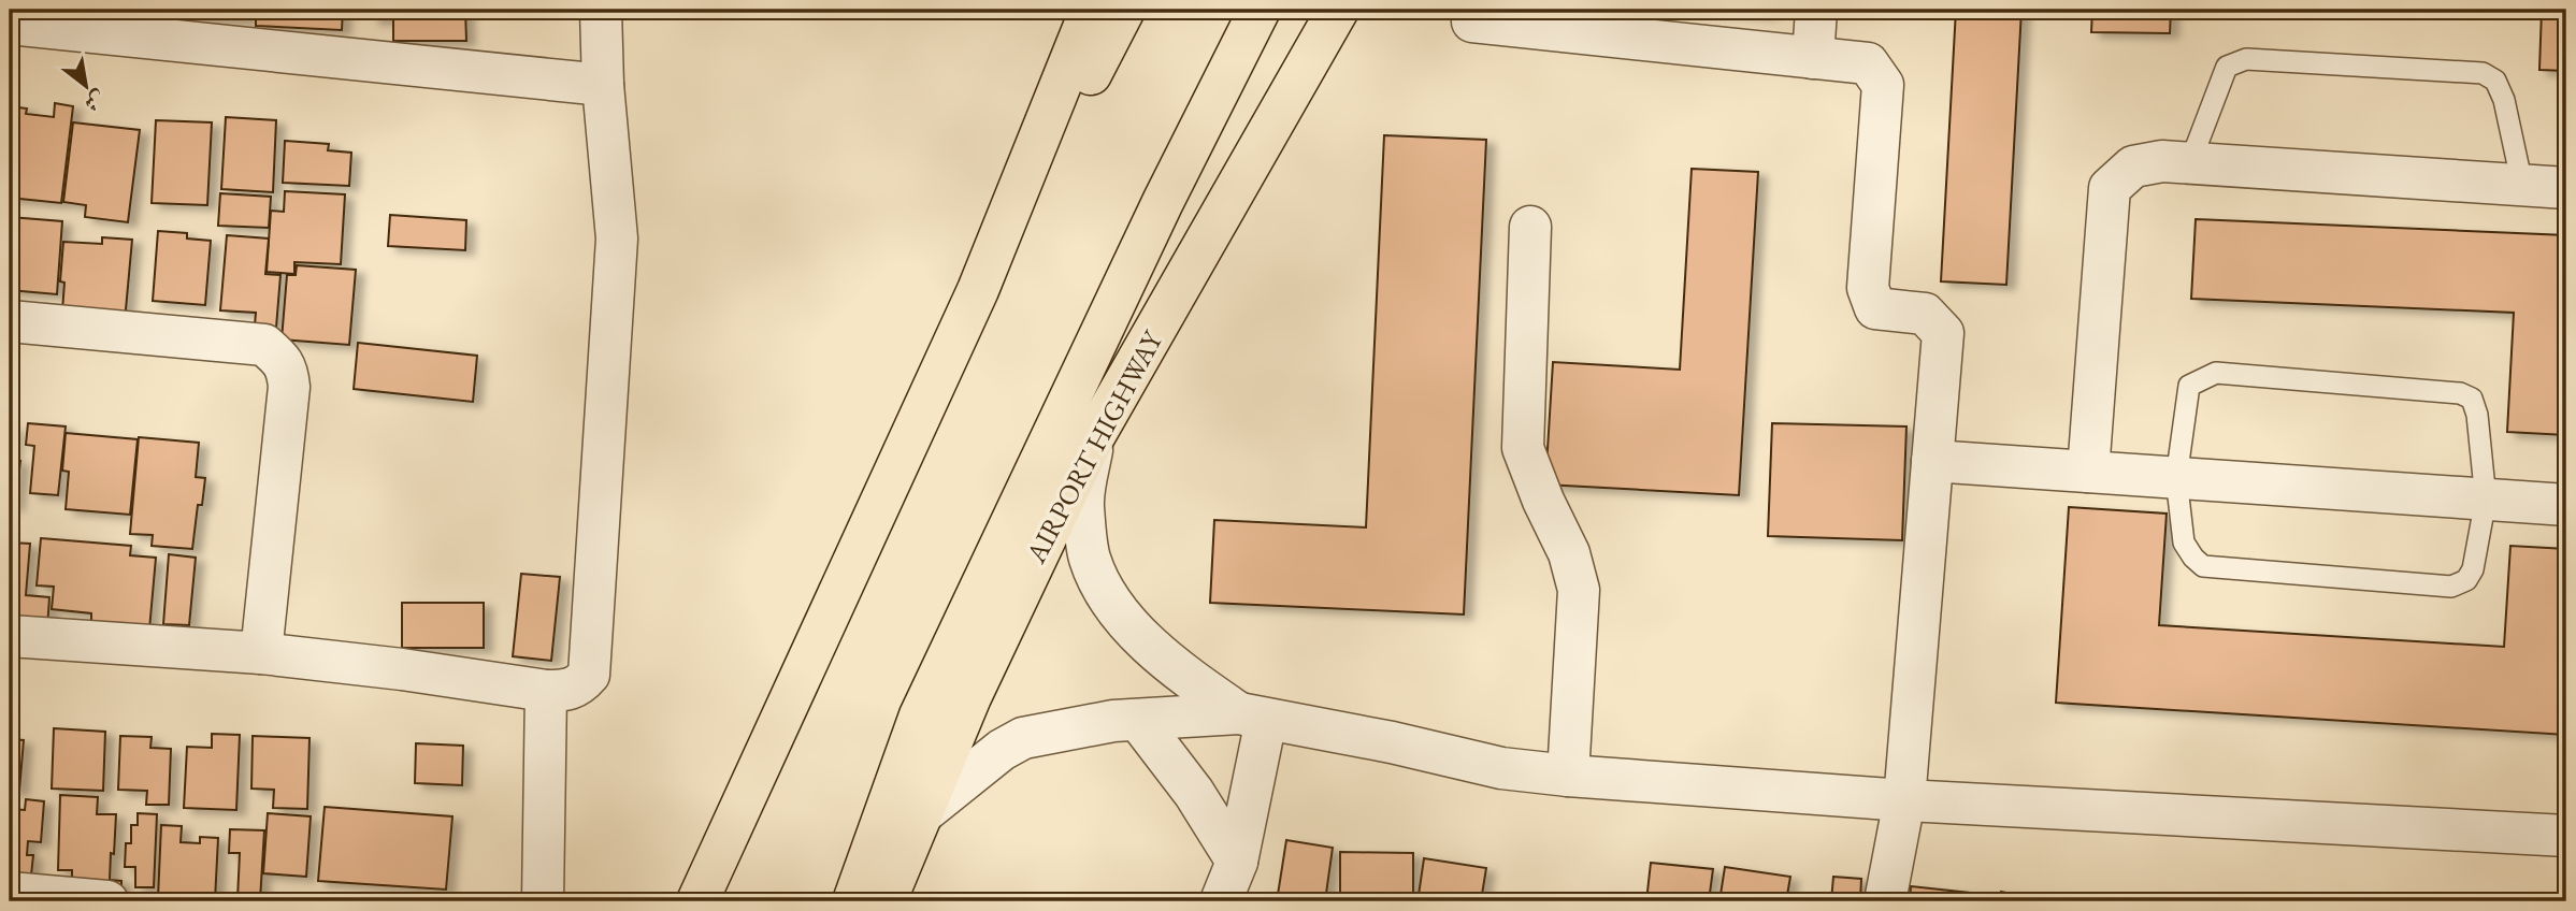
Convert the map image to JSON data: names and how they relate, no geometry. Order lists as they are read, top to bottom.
{
  "streets": {
    "highway": ["AIRPORT HIGHWAY"]
  },
  "north": "bottom right"
}
